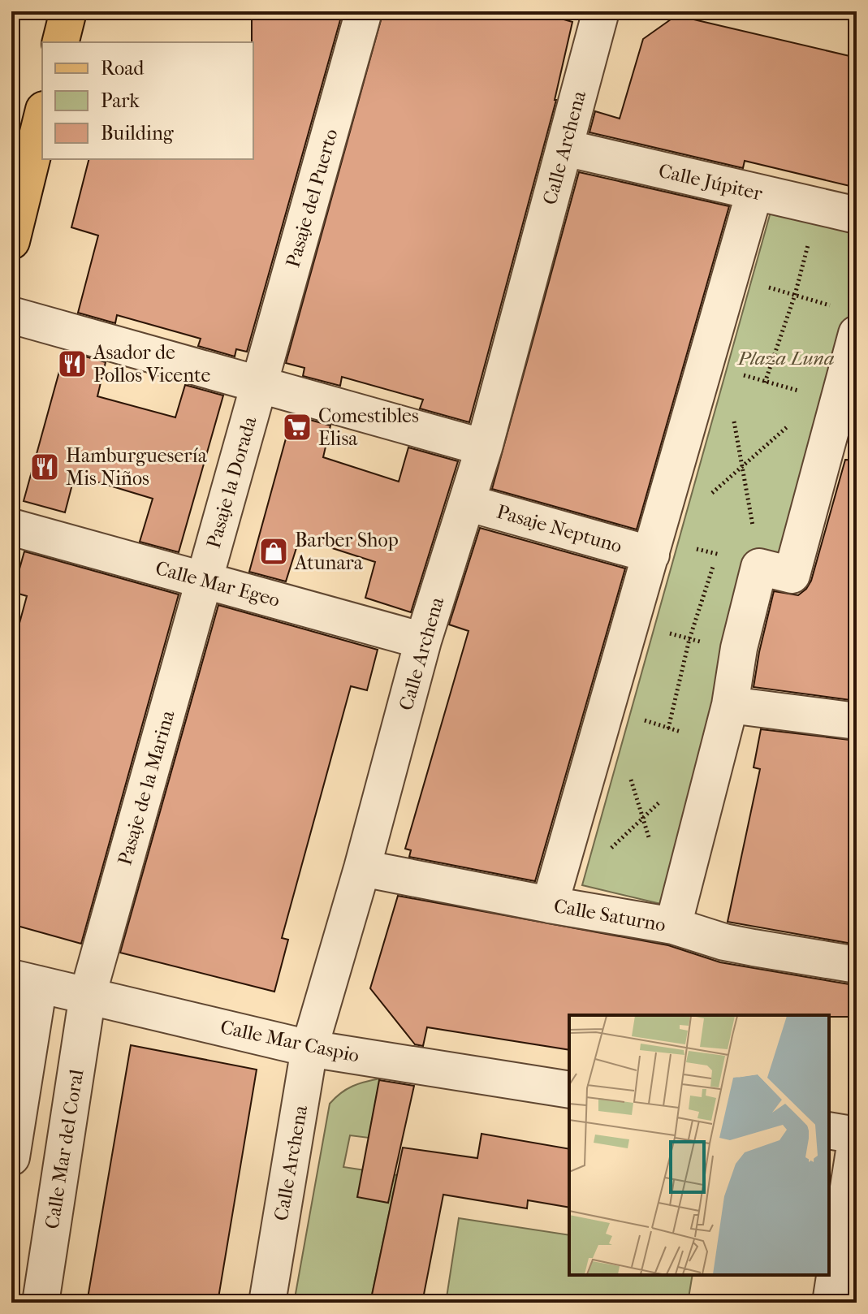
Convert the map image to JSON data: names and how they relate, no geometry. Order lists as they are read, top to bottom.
{
  "streets": {
    "street": [
      "Calle Archena",
      "Calle Júpiter",
      "Pasaje del Puerto",
      "Pasaje la Dorada",
      "Pasaje Neptuno",
      "Calle Mar Egeo",
      "Pasaje de la Marina",
      "Calle Saturno",
      "Calle Mar Caspio",
      "Calle Mar del Coral"
    ]
  },
  "crossings": [
    ["Calle Archena", "Calle Júpiter"],
    ["Calle Archena", "Pasaje Neptuno"],
    ["Calle Archena", "Calle Mar Egeo"],
    ["Calle Archena", "Calle Saturno"],
    ["Calle Archena", "Calle Mar Caspio"],
    ["Pasaje del Puerto", "Pasaje la Dorada"],
    ["Pasaje la Dorada", "Calle Mar Egeo"],
    ["Pasaje la Dorada", "Pasaje de la Marina"],
    ["Calle Mar Egeo", "Pasaje de la Marina"],
    ["Pasaje de la Marina", "Calle Mar Caspio"],
    ["Pasaje de la Marina", "Calle Mar del Coral"],
    ["Calle Mar Caspio", "Calle Mar del Coral"]
  ],
  "parks": ["Plaza Luna"],
  "places": {
    "restaurant": ["Asador de Pollos Vicente", "Hamburguesería Mis Niños"],
    "supermarket": ["Comestibles Elisa"],
    "shop": ["Barber Shop Atunara"]
  },
  "legend": ["Road", "Park", "Building"]
}
